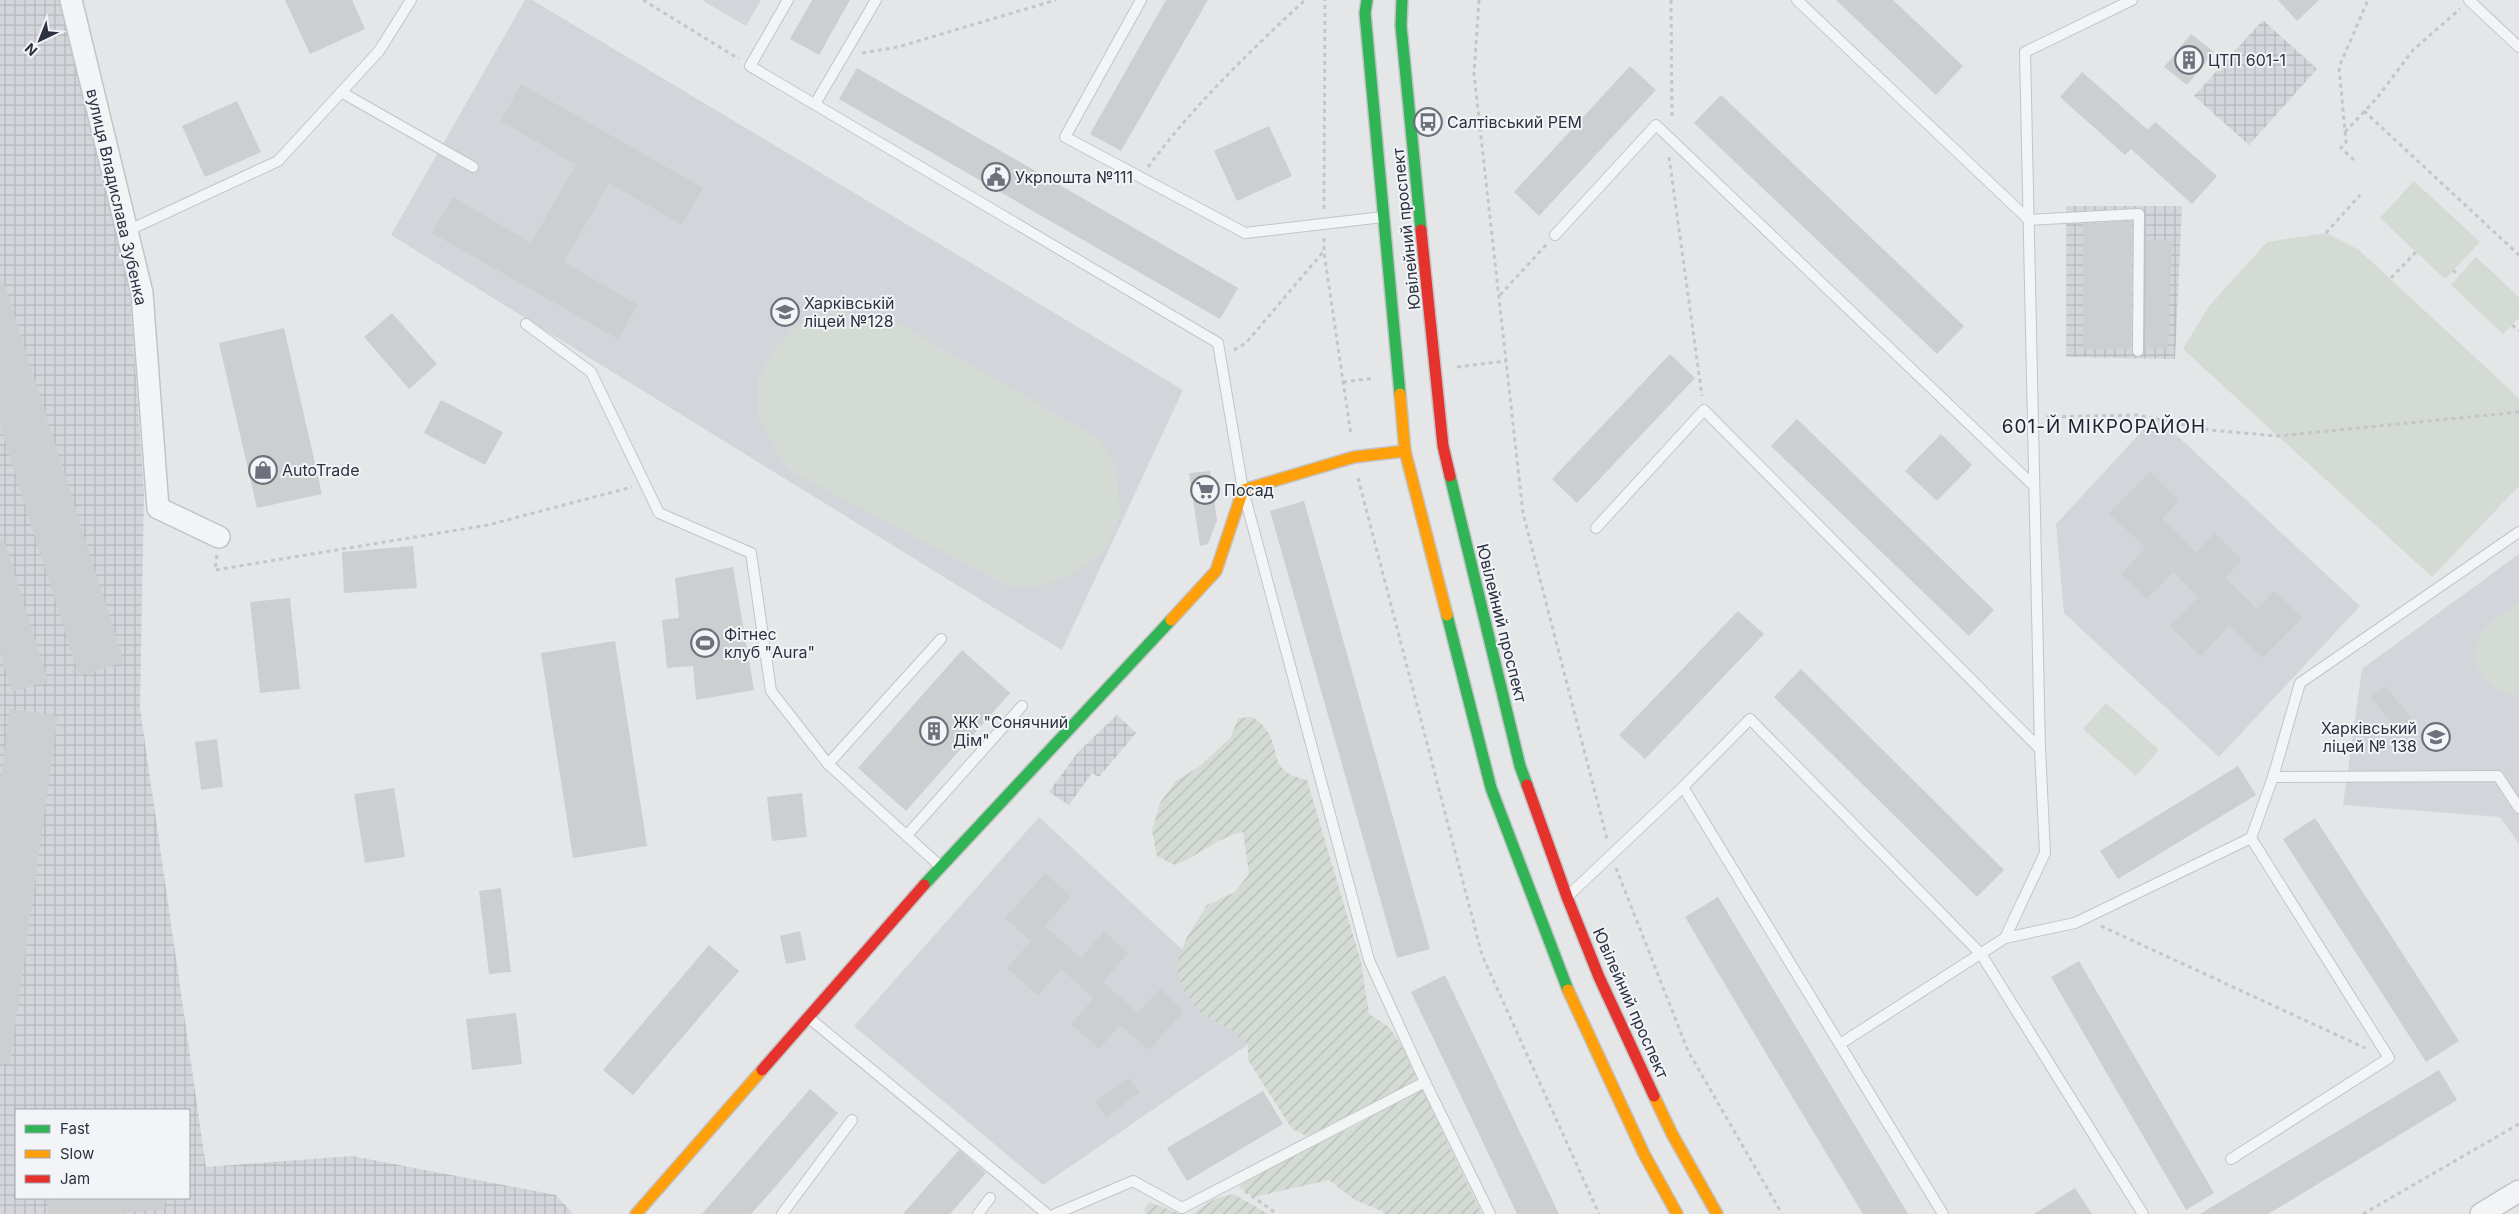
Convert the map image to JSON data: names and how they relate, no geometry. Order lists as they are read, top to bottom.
{
  "streets": {
    "main road": ["Ювілейний проспект"],
    "street": ["вулиця Владислава Зубенка"]
  },
  "districts": ["601-Й МІКРОРАЙОН"],
  "places": {
    "building": ["ЦТП 601-1", "ЖК \"Сонячний Дім\""],
    "bus stop": ["Салтівський РЕМ"],
    "public building": ["Укрпошта №111"],
    "school or university": ["Харківській ліцей №128", "Харківський ліцей № 138"],
    "shop": ["AutoTrade"],
    "supermarket": ["Посад"],
    "sports": ["Фітнес клуб \"Aura\""]
  },
  "legend": ["Fast", "Slow", "Jam"],
  "north": "bottom left"
}
